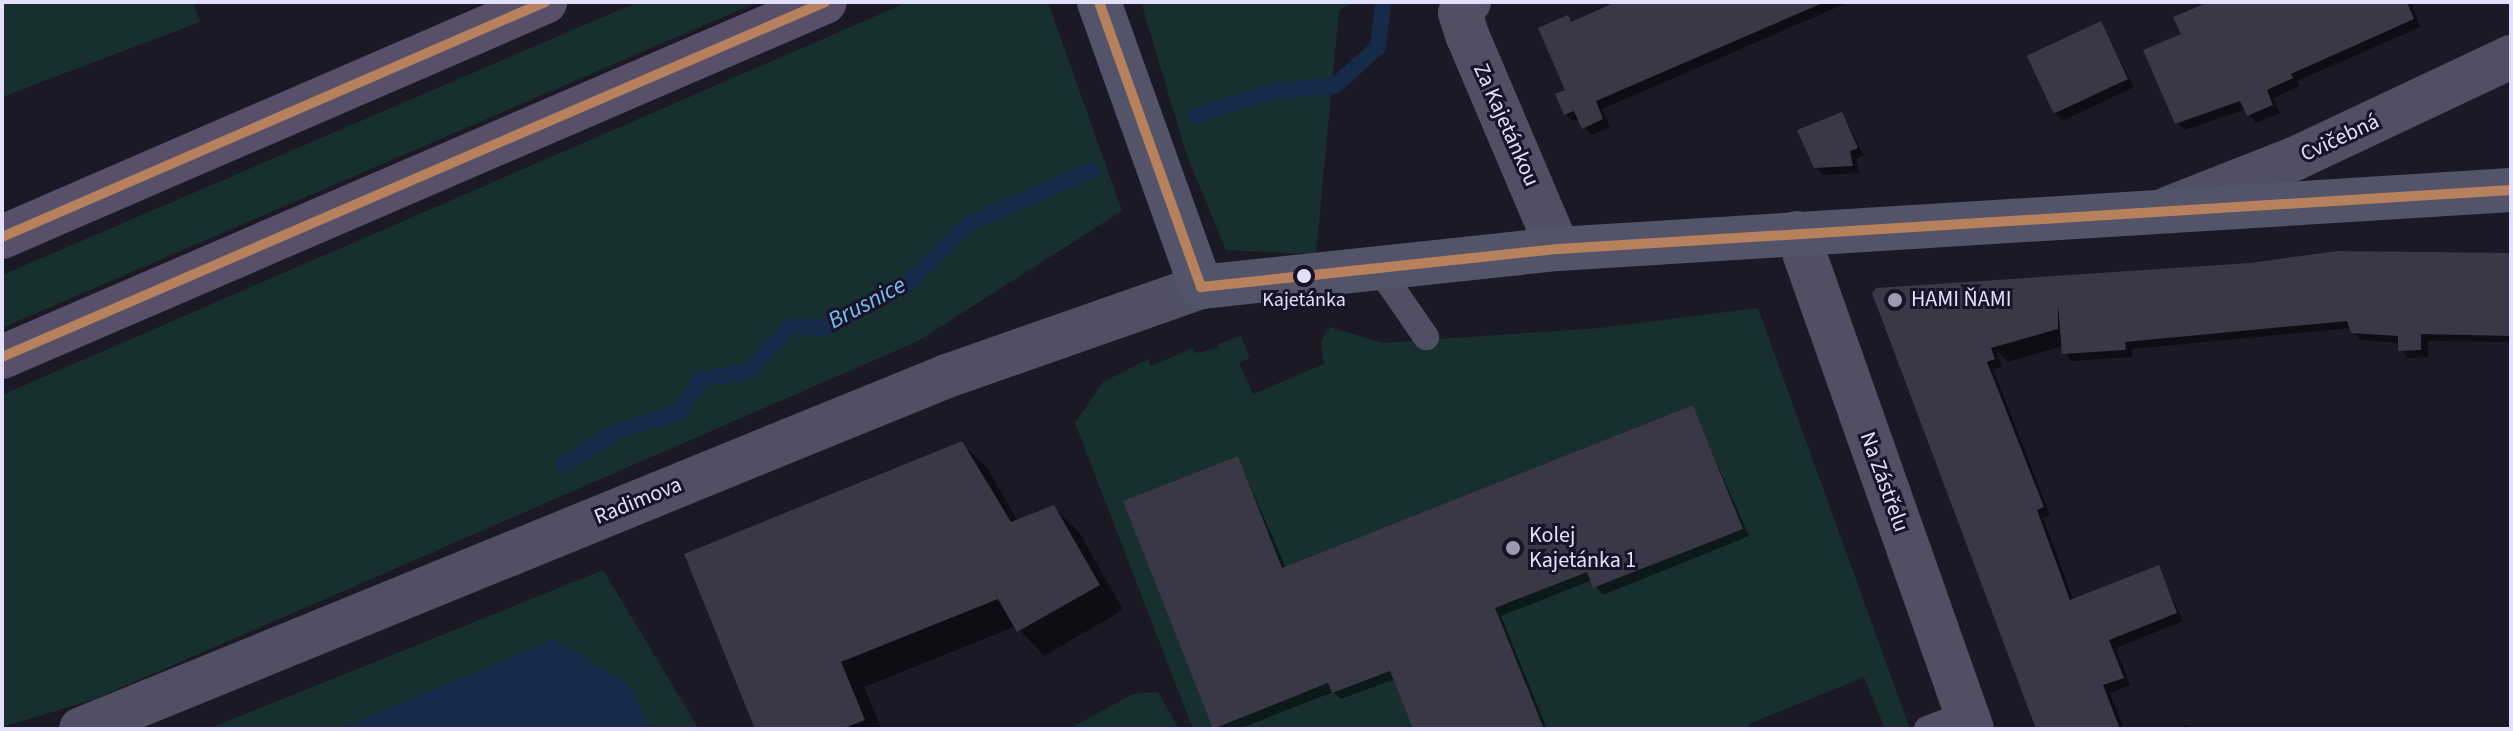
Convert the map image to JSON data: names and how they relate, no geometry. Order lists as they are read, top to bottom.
{
  "streets": {
    "street": [
      "Za Kajetánkou",
      "Cvičebná",
      "Na Zástřelu",
      "Radimova"
    ]
  },
  "crossings": [
    ["Za Kajetánkou", "Radimova"],
    ["Cvičebná", "Radimova"],
    ["Na Zástřelu", "Radimova"]
  ],
  "water": ["Brusnice"],
  "places": ["Kajetánka", "HAMI ŇAMI", "Kolej Kajetánka 1"]
}
